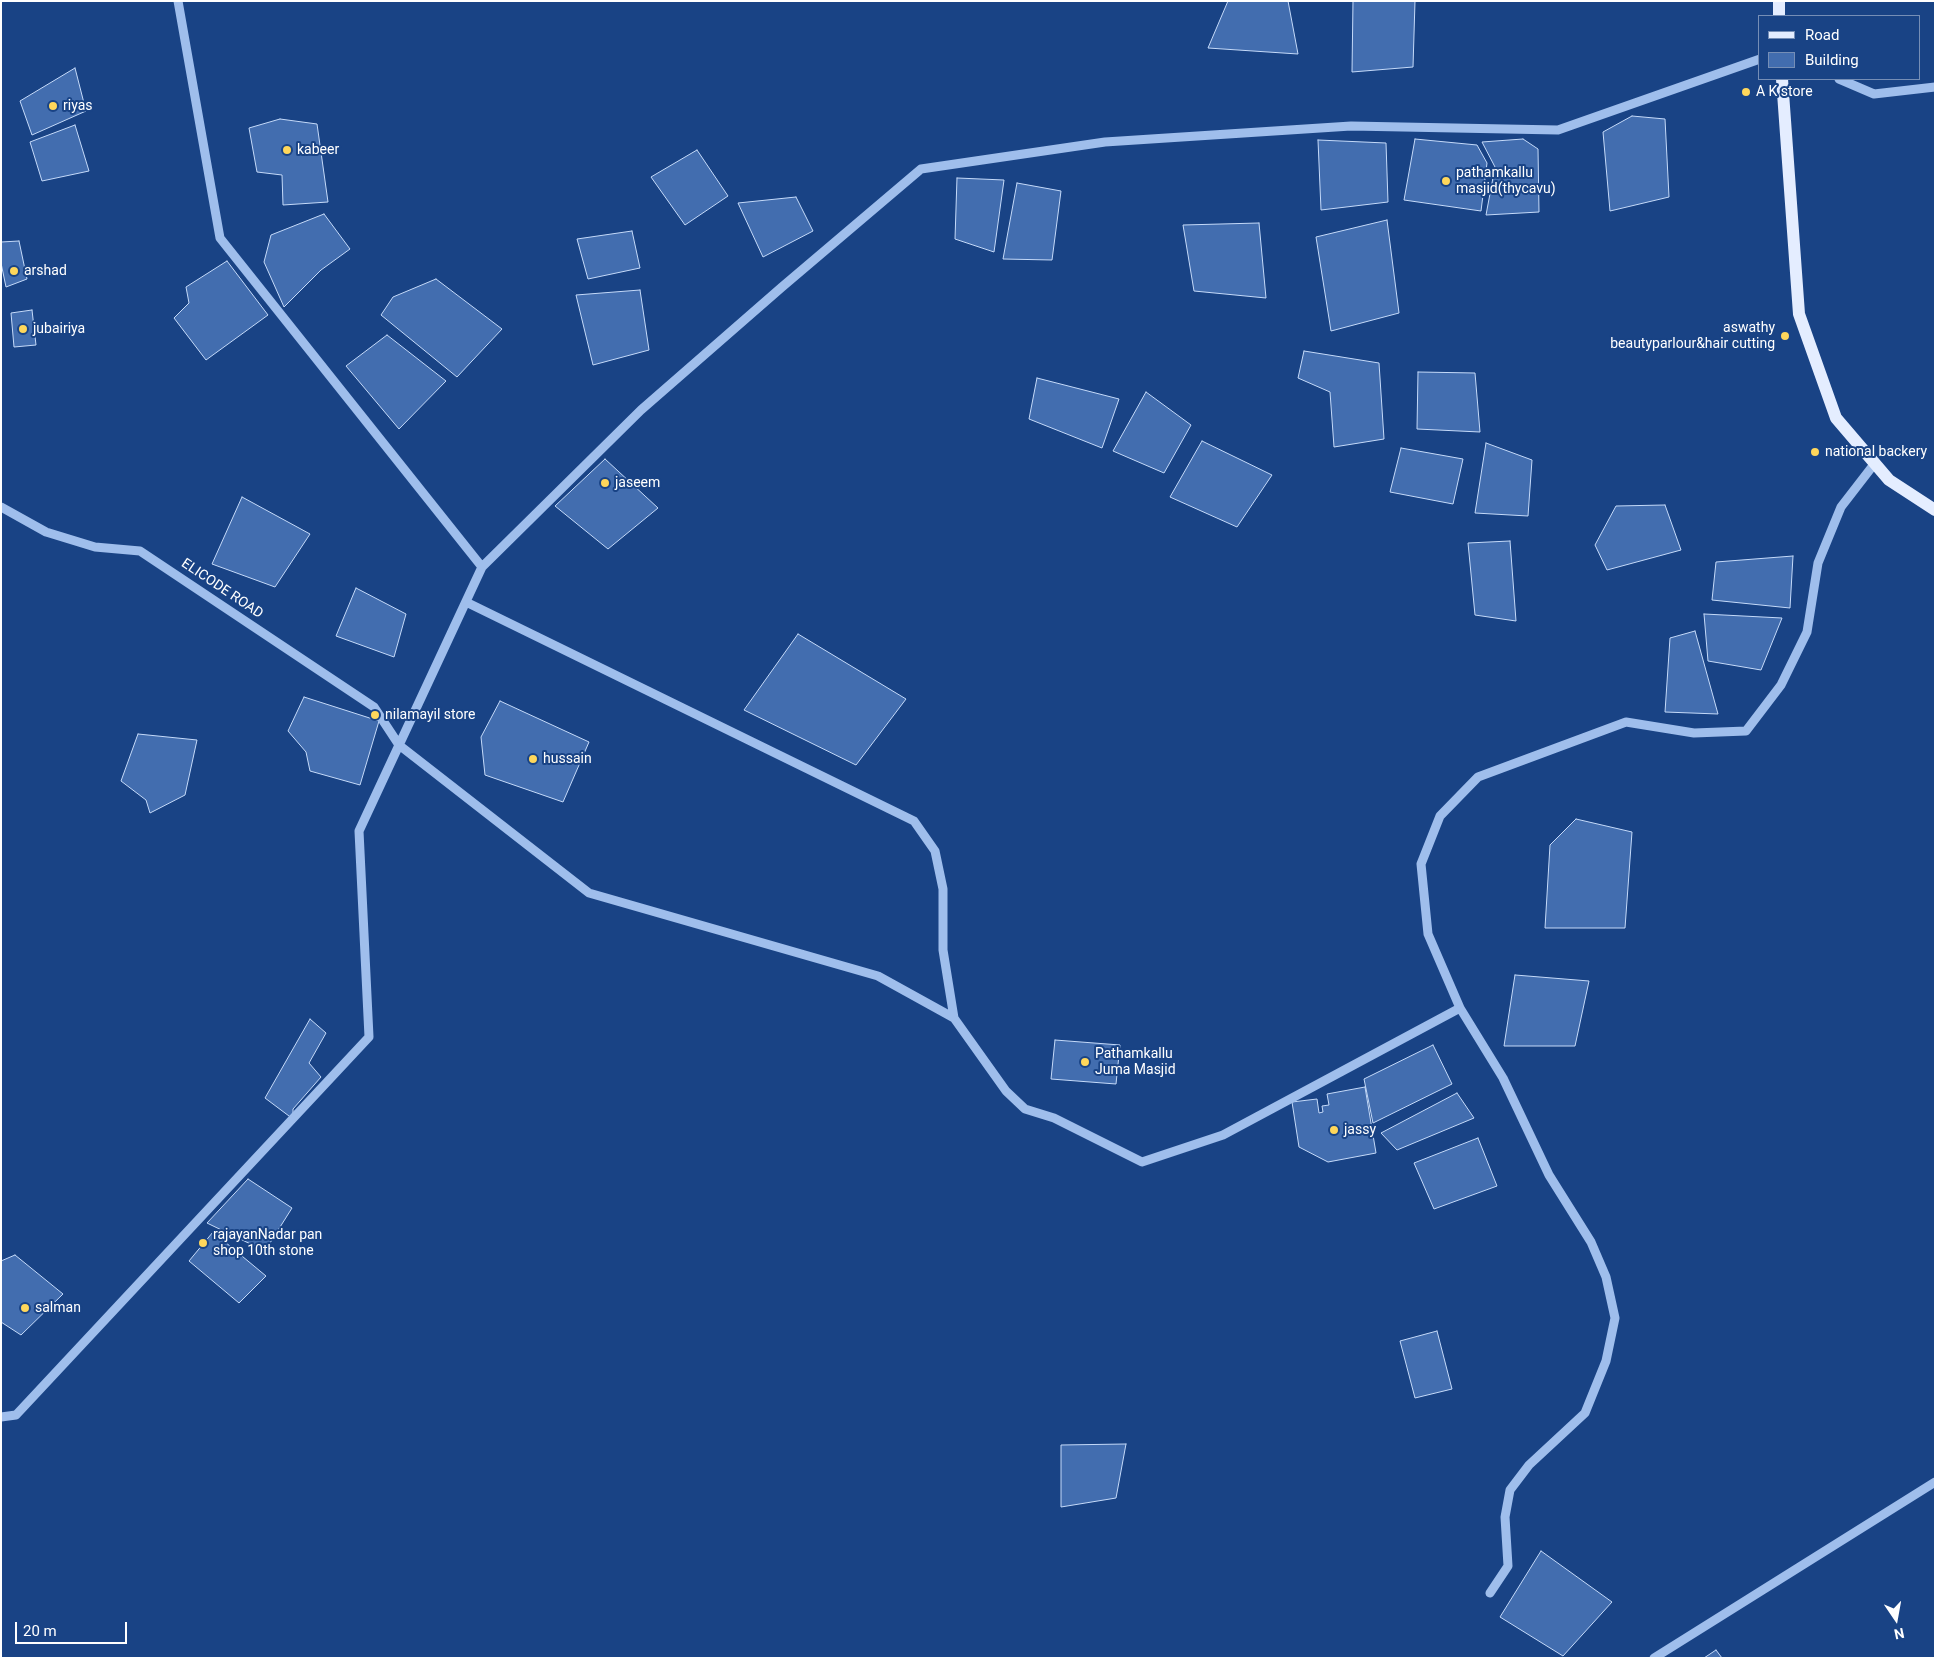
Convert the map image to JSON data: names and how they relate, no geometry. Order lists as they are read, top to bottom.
{
  "streets": {
    "street": ["ELICODE ROAD"]
  },
  "places": [
    "A K store",
    "riyas",
    "kabeer",
    "pathamkallu masjid(thycavu)",
    "arshad",
    "jubairiya",
    "aswathy beautyparlour&hair cutting",
    "national backery",
    "jaseem",
    "nilamayil store",
    "hussain",
    "Pathamkallu Juma Masjid",
    "jassy",
    "rajayanNadar pan shop 10th stone",
    "salman"
  ],
  "legend": ["Road", "Building"],
  "scale_bar": "20 m",
  "north": "bottom"
}
